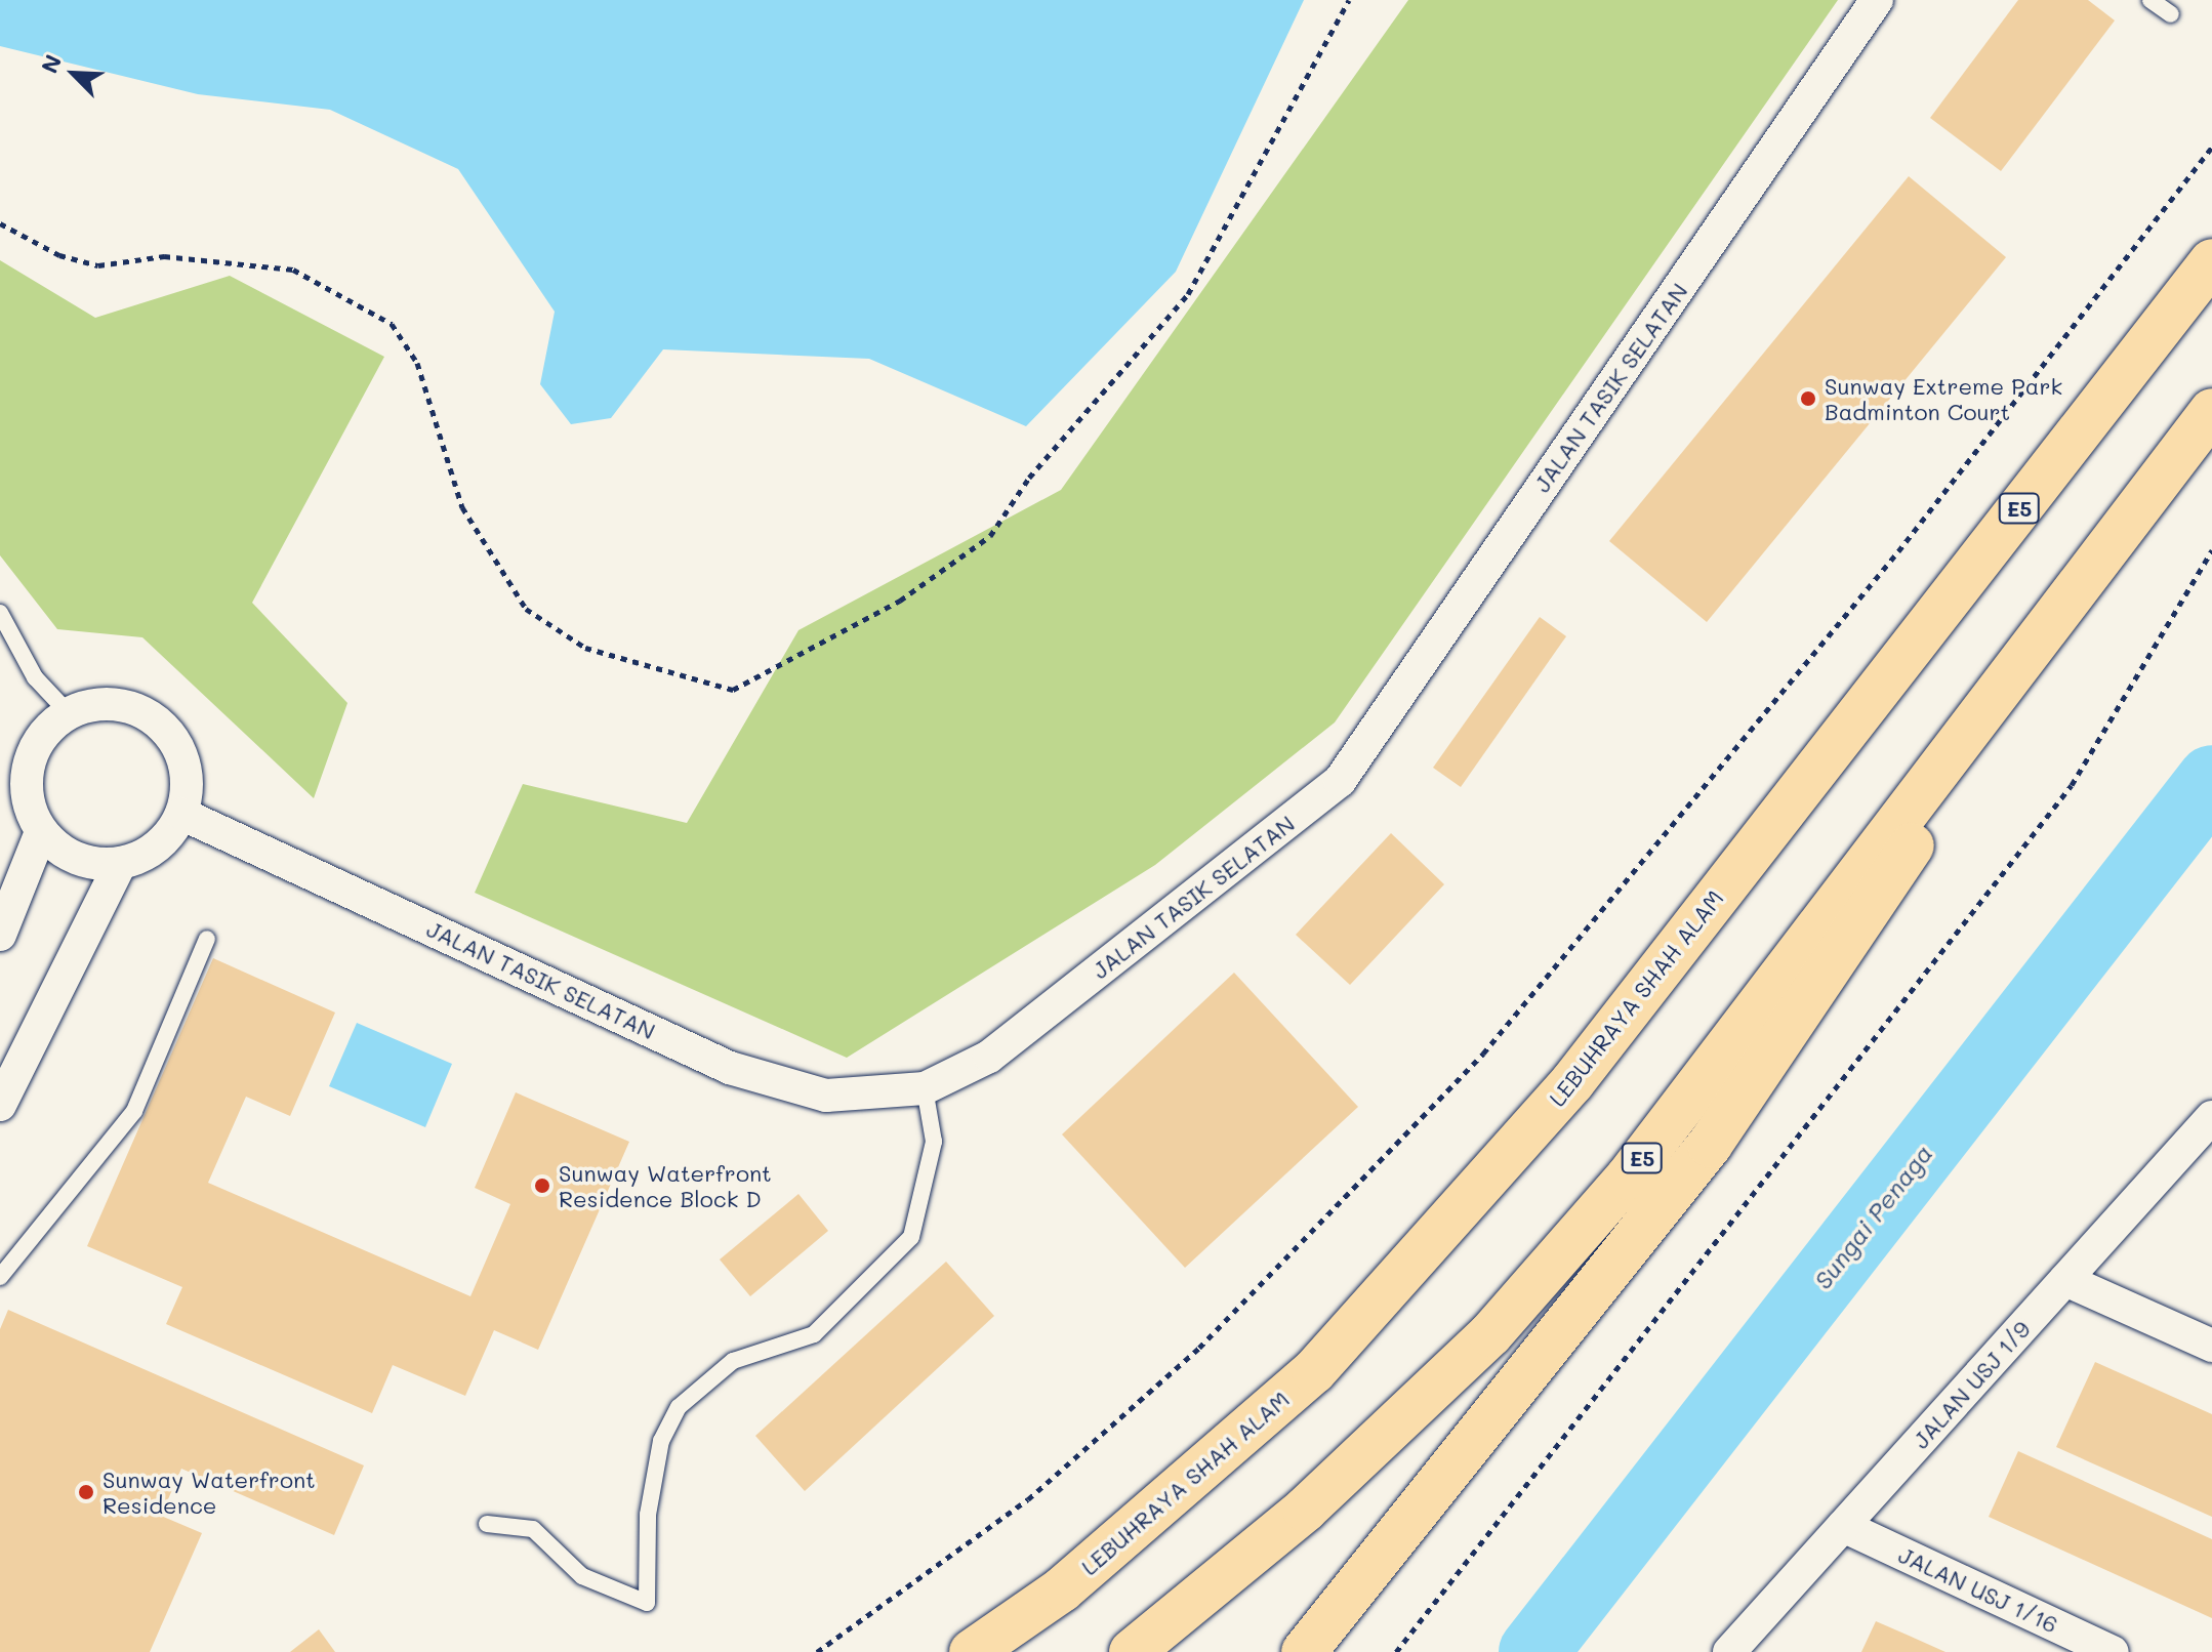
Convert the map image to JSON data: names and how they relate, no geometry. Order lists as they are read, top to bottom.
{
  "streets": {
    "highway": ["E5", "LEBUHRAYA SHAH ALAM"],
    "street": ["JALAN TASIK SELATAN", "JALAN USJ 1/9", "JALAN USJ 1/16"]
  },
  "crossings": [
    ["JALAN USJ 1/9", "JALAN USJ 1/16"]
  ],
  "water": ["Sungai Penaga"],
  "places": ["Sunway Extreme Park Badminton Court", "Sunway Waterfront Residence Block D", "Sunway Waterfront Residence"],
  "north": "top left"
}
